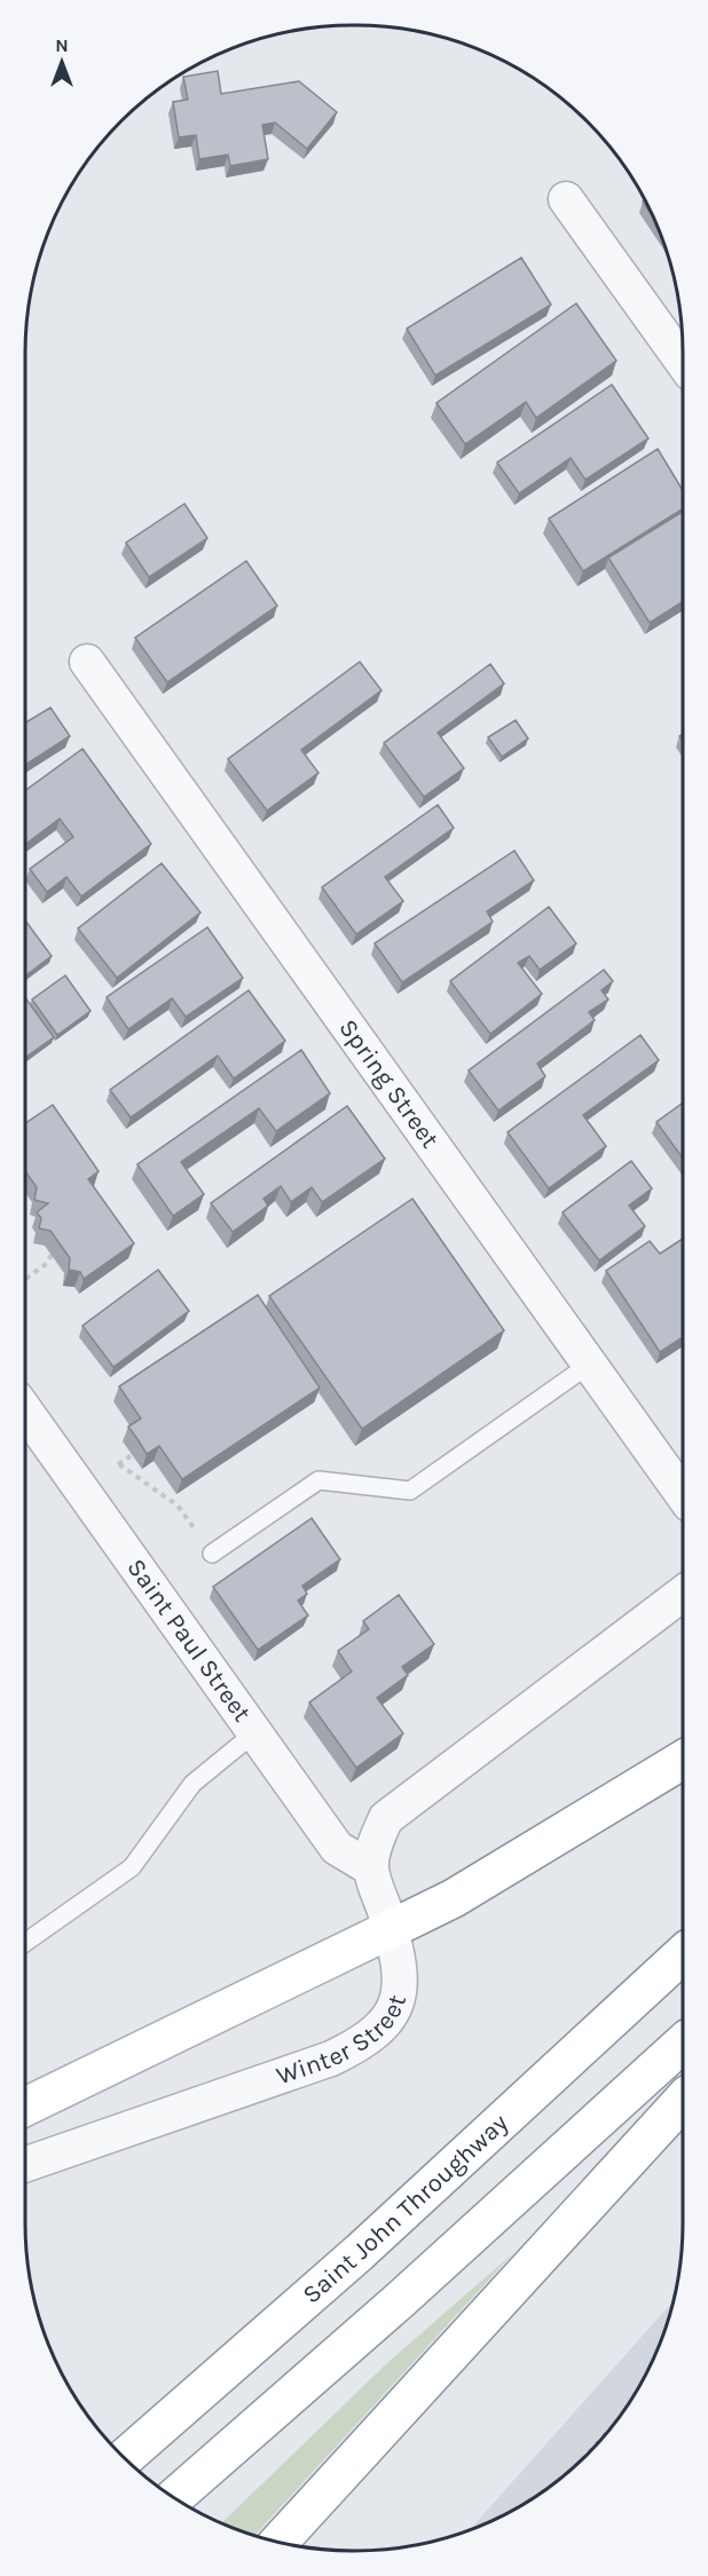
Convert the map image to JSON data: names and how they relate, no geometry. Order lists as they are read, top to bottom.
{
  "streets": {
    "main road": ["Saint John Throughway"],
    "street": ["Spring Street", "Saint Paul Street", "Winter Street"]
  },
  "crossings": [
    ["Saint Paul Street", "Winter Street"]
  ],
  "north": "top"
}
